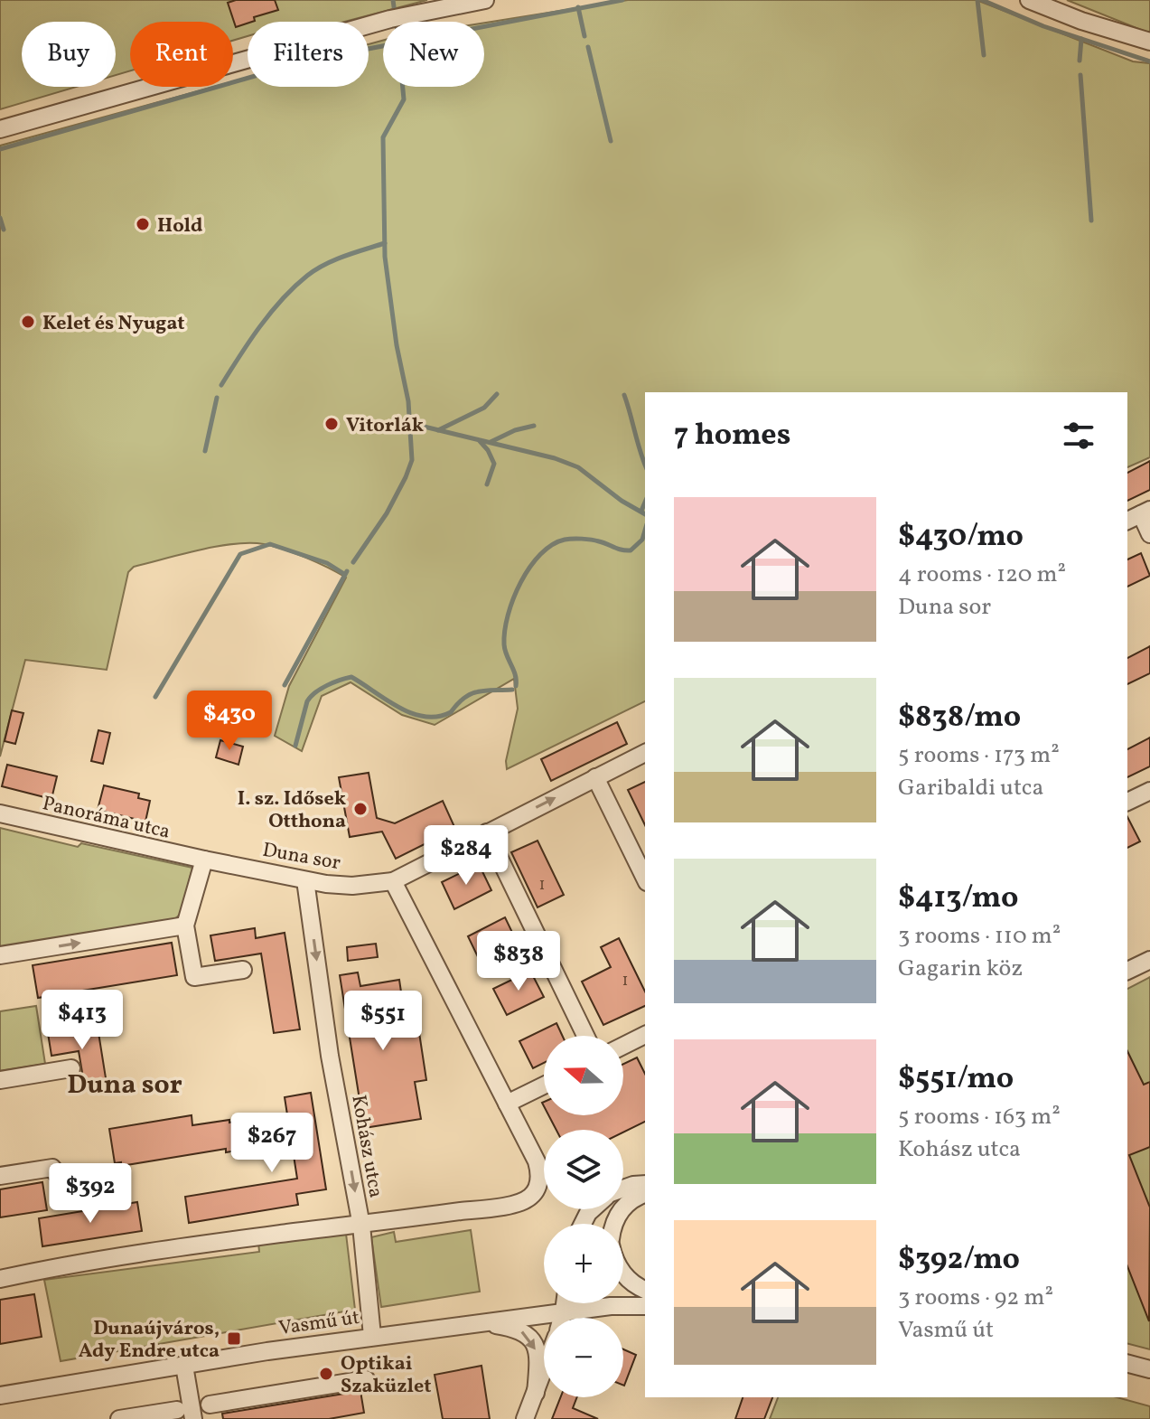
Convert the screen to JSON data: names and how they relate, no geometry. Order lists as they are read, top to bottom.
{
  "streets": {
    "street": [
      "Panoráma utca",
      "Duna sor",
      "Kohász utca",
      "Vasmű út"
    ]
  },
  "crossings": [
    ["Panoráma utca", "Duna sor"],
    ["Duna sor", "Kohász utca"],
    ["Kohász utca", "Vasmű út"]
  ],
  "districts": ["Duna sor"],
  "places": {
    "other": [
      "Hold",
      "Kelet és Nyugat",
      "Vitorlák",
      "I. sz. Idősek Otthona",
      "Optikai Szaküzlet"
    ],
    "transit": ["Dunaújváros, Ady Endre utca"]
  },
  "house_numbers": ["1", "1"],
  "north": "left",
  "page": {
    "chip": [
      "Buy",
      "Rent",
      "Filters",
      "New"
    ],
    "heading": "7 homes",
    "list": [
      {
        "name": "$430/mo",
        "note": "4 rooms · 120 m² · Duna sor"
      },
      {
        "name": "$838/mo",
        "note": "5 rooms · 173 m² · Garibaldi utca"
      },
      {
        "name": "$413/mo",
        "note": "3 rooms · 110 m² · Gagarin köz"
      },
      {
        "name": "$551/mo",
        "note": "5 rooms · 163 m² · Kohász utca"
      },
      {
        "name": "$392/mo",
        "note": "3 rooms · 92 m² · Vasmű út"
      }
    ],
    "price": [
      "$430",
      "$284",
      "$838",
      "$413",
      "$551",
      "$267",
      "$392"
    ],
    "map_buttons": ["+", "−"]
  }
}
